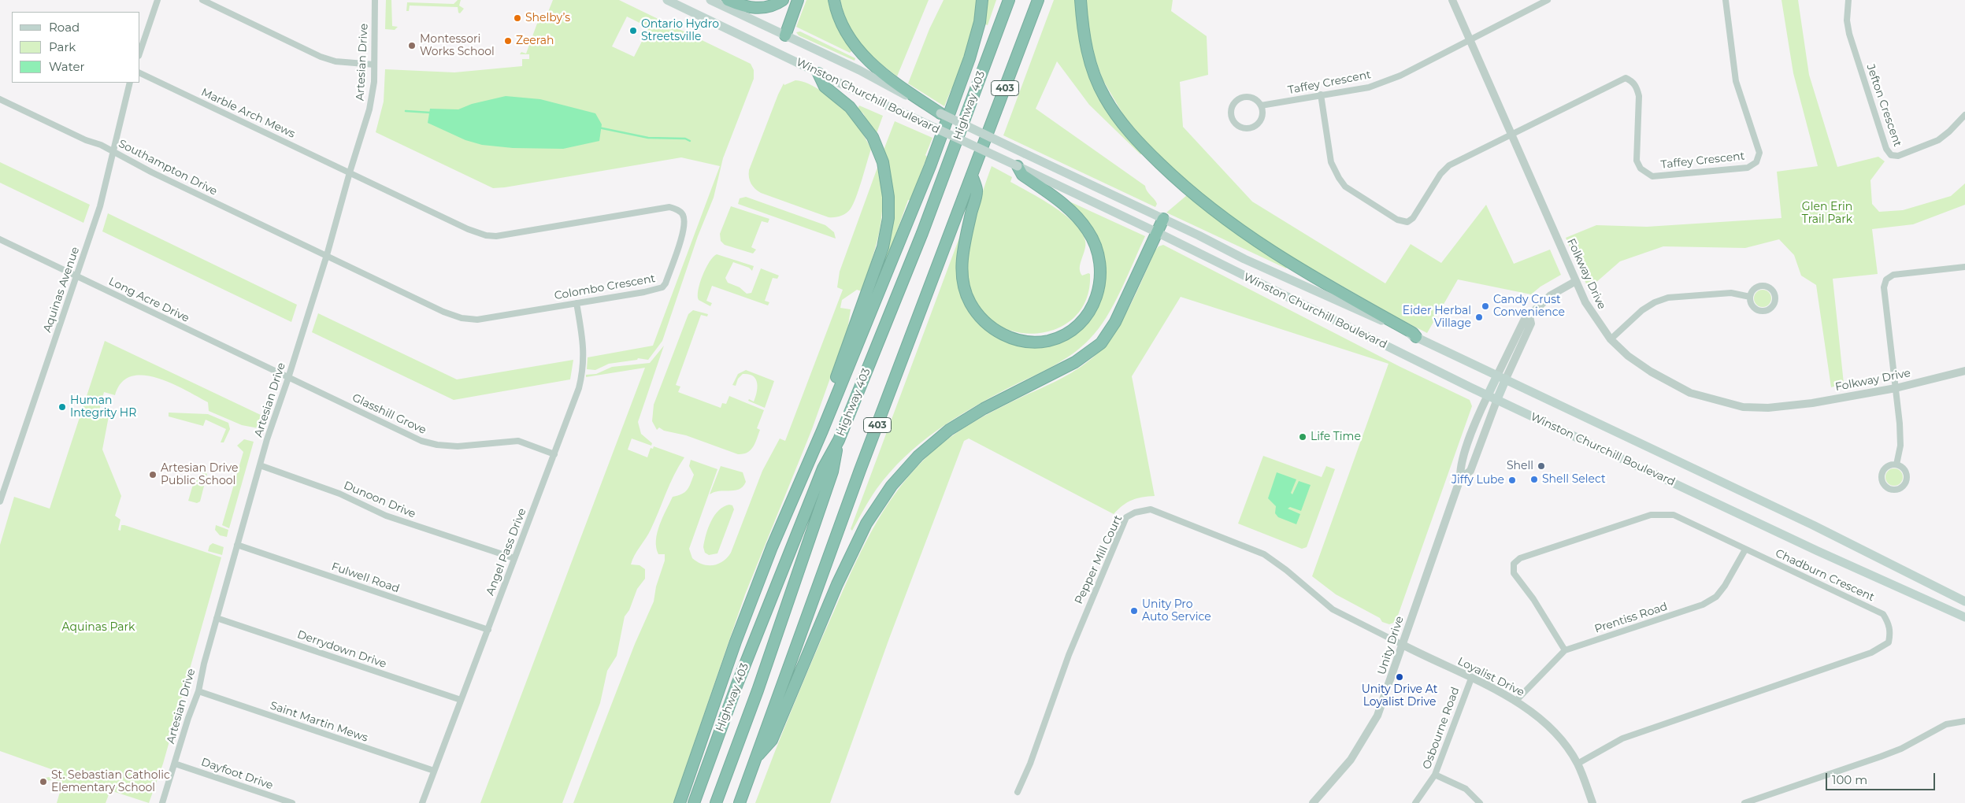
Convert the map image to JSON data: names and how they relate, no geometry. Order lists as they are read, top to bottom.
{
  "streets": {
    "highway": ["403", "Highway 403"],
    "main road": ["Winston Churchill Boulevard"],
    "street": [
      "Artesian Drive",
      "Taffey Crescent",
      "Jefton Crescent",
      "Marble Arch Mews",
      "Southampton Drive",
      "Folkway Drive",
      "Colombo Crescent",
      "Aquinas Avenue",
      "Long Acre Drive",
      "Glasshill Grove",
      "Dunoon Drive",
      "Angel Pass Drive",
      "Pepper Mill Court",
      "Chadburn Crescent",
      "Fulwell Road",
      "Prentiss Road",
      "Unity Drive",
      "Derrydown Drive",
      "Loyalist Drive",
      "Saint Martin Mews",
      "Osbourne Road",
      "Dayfoot Drive"
    ]
  },
  "crossings": [
    ["Artesian Drive", "Marble Arch Mews"],
    ["Artesian Drive", "Southampton Drive"],
    ["Artesian Drive", "Colombo Crescent"],
    ["Artesian Drive", "Long Acre Drive"],
    ["Artesian Drive", "Glasshill Grove"],
    ["Artesian Drive", "Dunoon Drive"],
    ["Artesian Drive", "Fulwell Road"],
    ["Artesian Drive", "Derrydown Drive"],
    ["Artesian Drive", "Saint Martin Mews"],
    ["Artesian Drive", "Dayfoot Drive"],
    ["Taffey Crescent", "Folkway Drive"],
    ["Winston Churchill Boulevard", "Unity Drive"],
    ["Marble Arch Mews", "Colombo Crescent"],
    ["Southampton Drive", "Colombo Crescent"],
    ["Southampton Drive", "Aquinas Avenue"],
    ["Colombo Crescent", "Angel Pass Drive"],
    ["Aquinas Avenue", "Long Acre Drive"],
    ["Long Acre Drive", "Glasshill Grove"],
    ["Glasshill Grove", "Angel Pass Drive"],
    ["Dunoon Drive", "Angel Pass Drive"],
    ["Angel Pass Drive", "Fulwell Road"],
    ["Angel Pass Drive", "Derrydown Drive"],
    ["Angel Pass Drive", "Saint Martin Mews"],
    ["Pepper Mill Court", "Unity Drive"],
    ["Pepper Mill Court", "Loyalist Drive"],
    ["Chadburn Crescent", "Prentiss Road"],
    ["Chadburn Crescent", "Loyalist Drive"],
    ["Prentiss Road", "Loyalist Drive"],
    ["Unity Drive", "Loyalist Drive"],
    ["Loyalist Drive", "Osbourne Road"]
  ],
  "parks": ["Glen Erin Trail Park", "Aquinas Park"],
  "places": [
    "Shelby’s",
    "Ontario Hydro Streetsville",
    "Zeerah",
    "Montessori Works School",
    "Candy Crust Convenience",
    "Eider Herbal Village",
    "Human Integrity HR",
    "Life Time",
    "Shell",
    "Artesian Drive Public School",
    "Shell Select",
    "Jiffy Lube",
    "Unity Pro Auto Service",
    "Unity Drive At Loyalist Drive",
    "St. Sebastian Catholic Elementary School"
  ],
  "legend": ["Road", "Park", "Water"],
  "scale_bar": "100 m"
}
